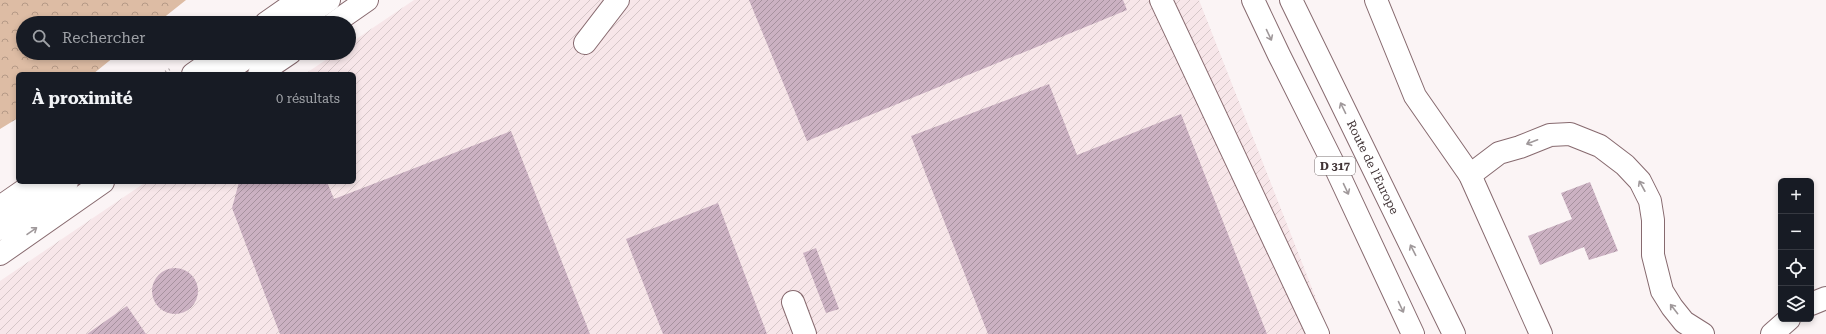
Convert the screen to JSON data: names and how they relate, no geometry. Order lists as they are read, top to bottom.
{
  "streets": {
    "main road": ["D 317", "Route de l'Europe"]
  },
  "page": {
    "search": "Rechercher",
    "heading": ["À proximité", "0 résultats"],
    "map_buttons": ["+", "−"]
  }
}
